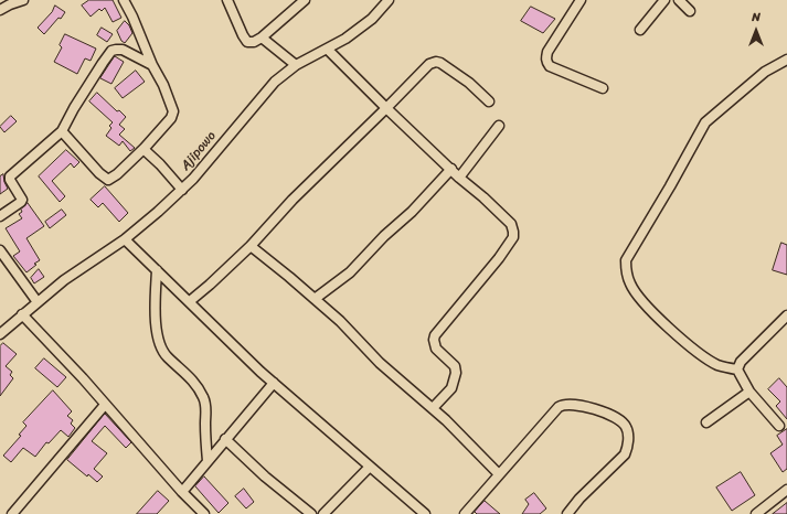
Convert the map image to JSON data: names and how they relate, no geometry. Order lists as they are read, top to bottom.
{
  "streets": {
    "street": ["Ajipowo"]
  },
  "north": "top"
}
